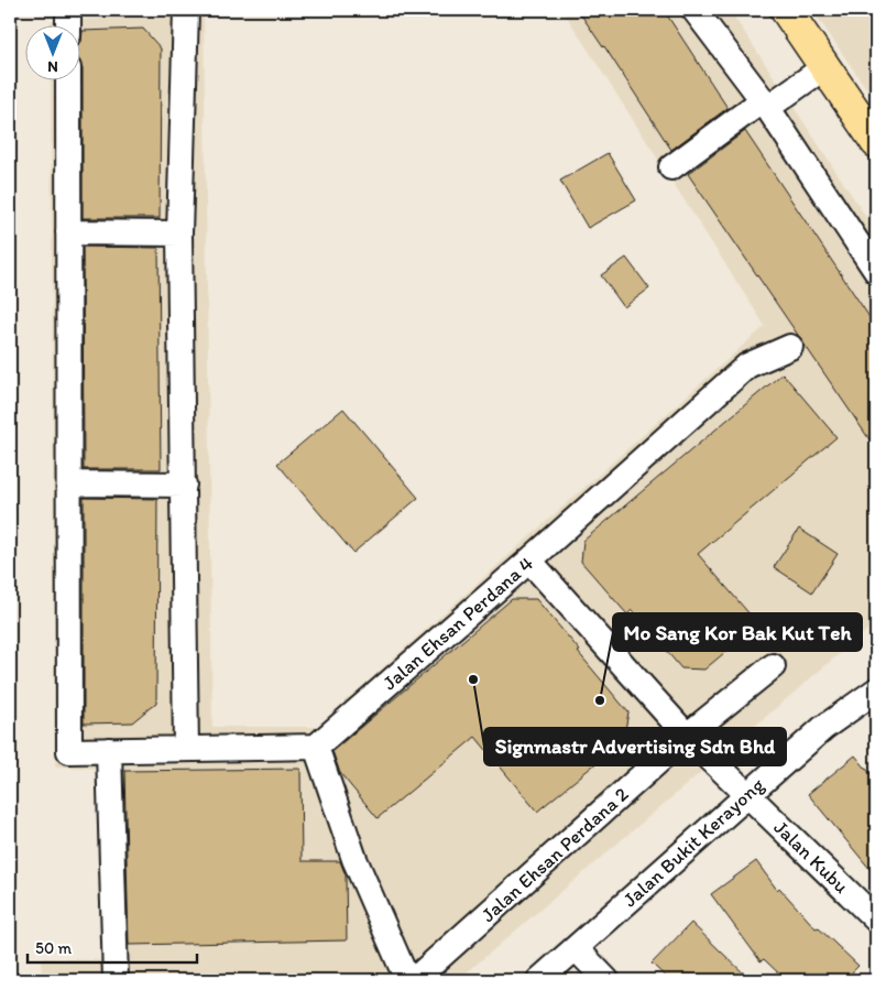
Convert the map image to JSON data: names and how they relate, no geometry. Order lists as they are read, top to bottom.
{
  "streets": {
    "street": [
      "Jalan Ehsan Perdana 4",
      "Jalan Bukit Kerayong",
      "Jalan Ehsan Perdana 2",
      "Jalan Kubu"
    ]
  },
  "crossings": [
    ["Jalan Ehsan Perdana 4", "Jalan Kubu"],
    ["Jalan Bukit Kerayong", "Jalan Kubu"],
    ["Jalan Ehsan Perdana 2", "Jalan Kubu"]
  ],
  "places": ["Signmastr Advertising Sdn Bhd", "Mo Sang Kor Bak Kut Teh"],
  "scale_bar": "50 m",
  "north": "bottom"
}
